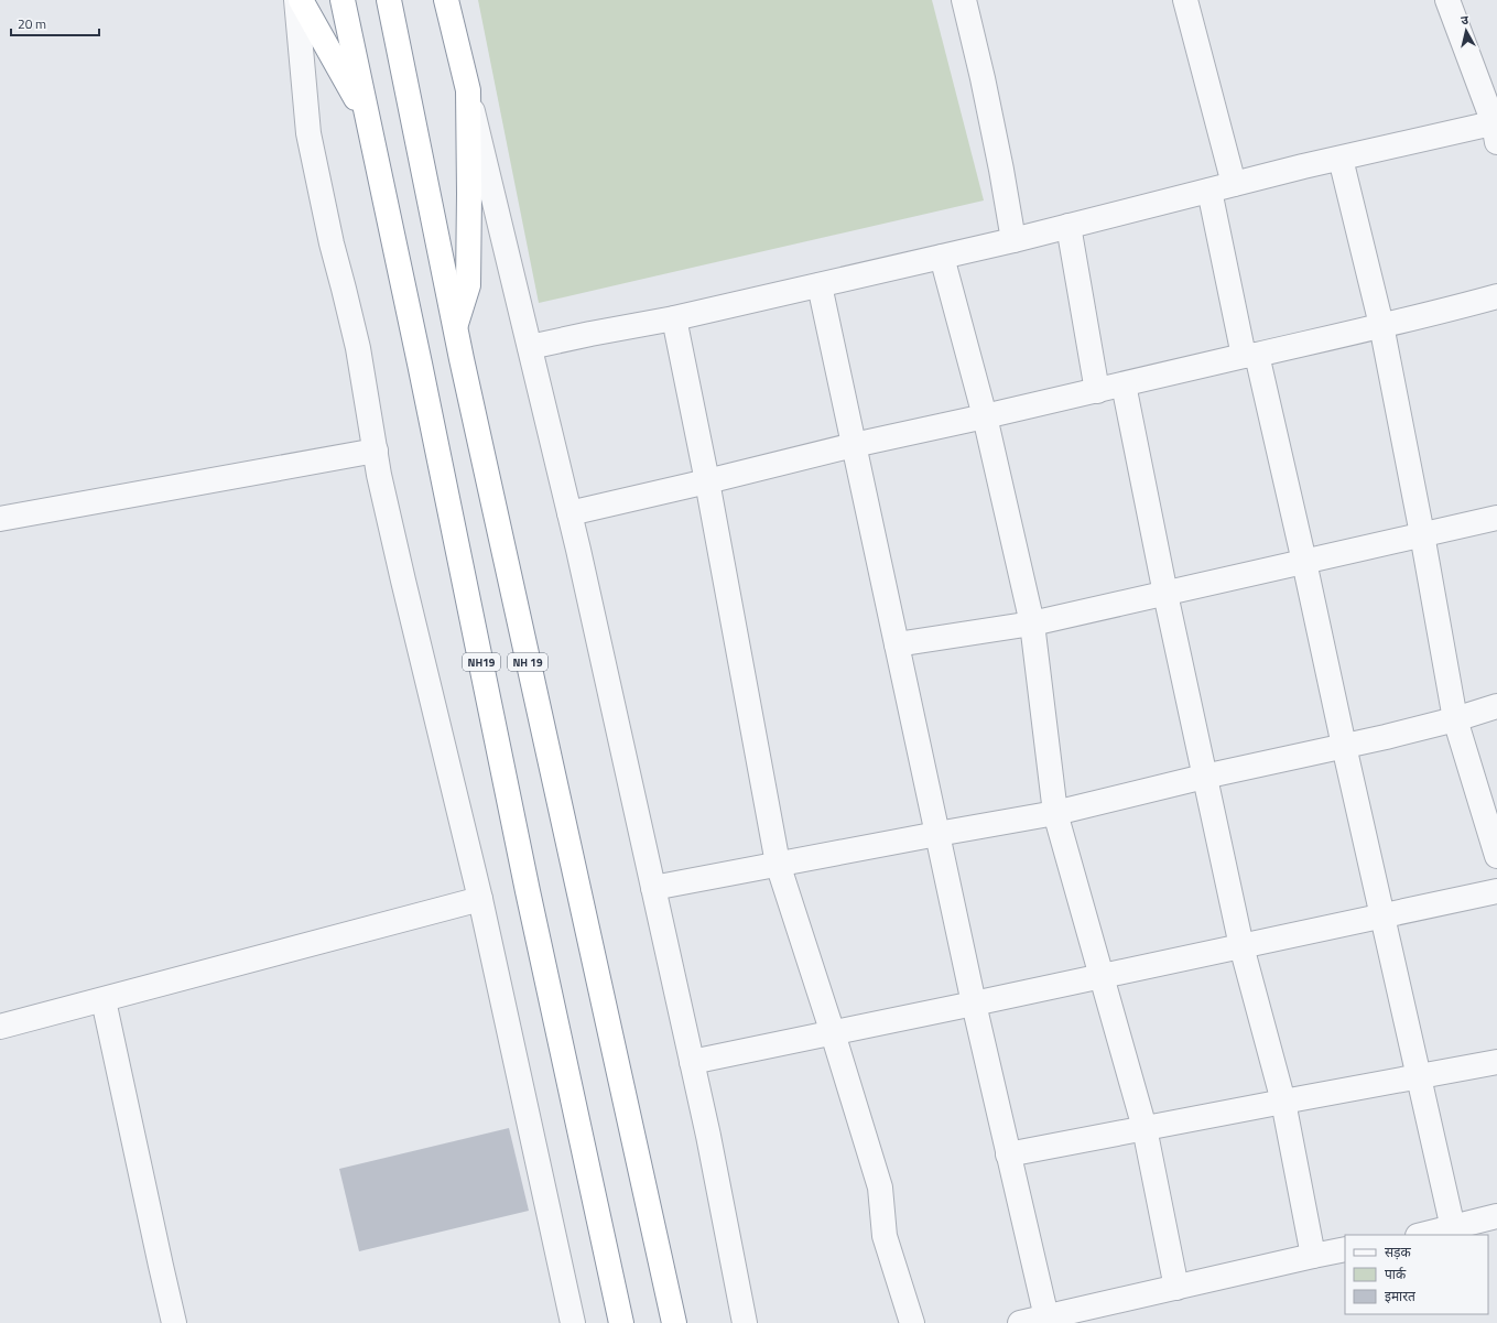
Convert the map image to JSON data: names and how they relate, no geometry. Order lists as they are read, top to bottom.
{
  "streets": {
    "highway": ["NH19", "NH 19"]
  },
  "legend": ["सड़क", "पार्क", "इमारत"],
  "scale_bar": "20 m",
  "north": "top"
}
